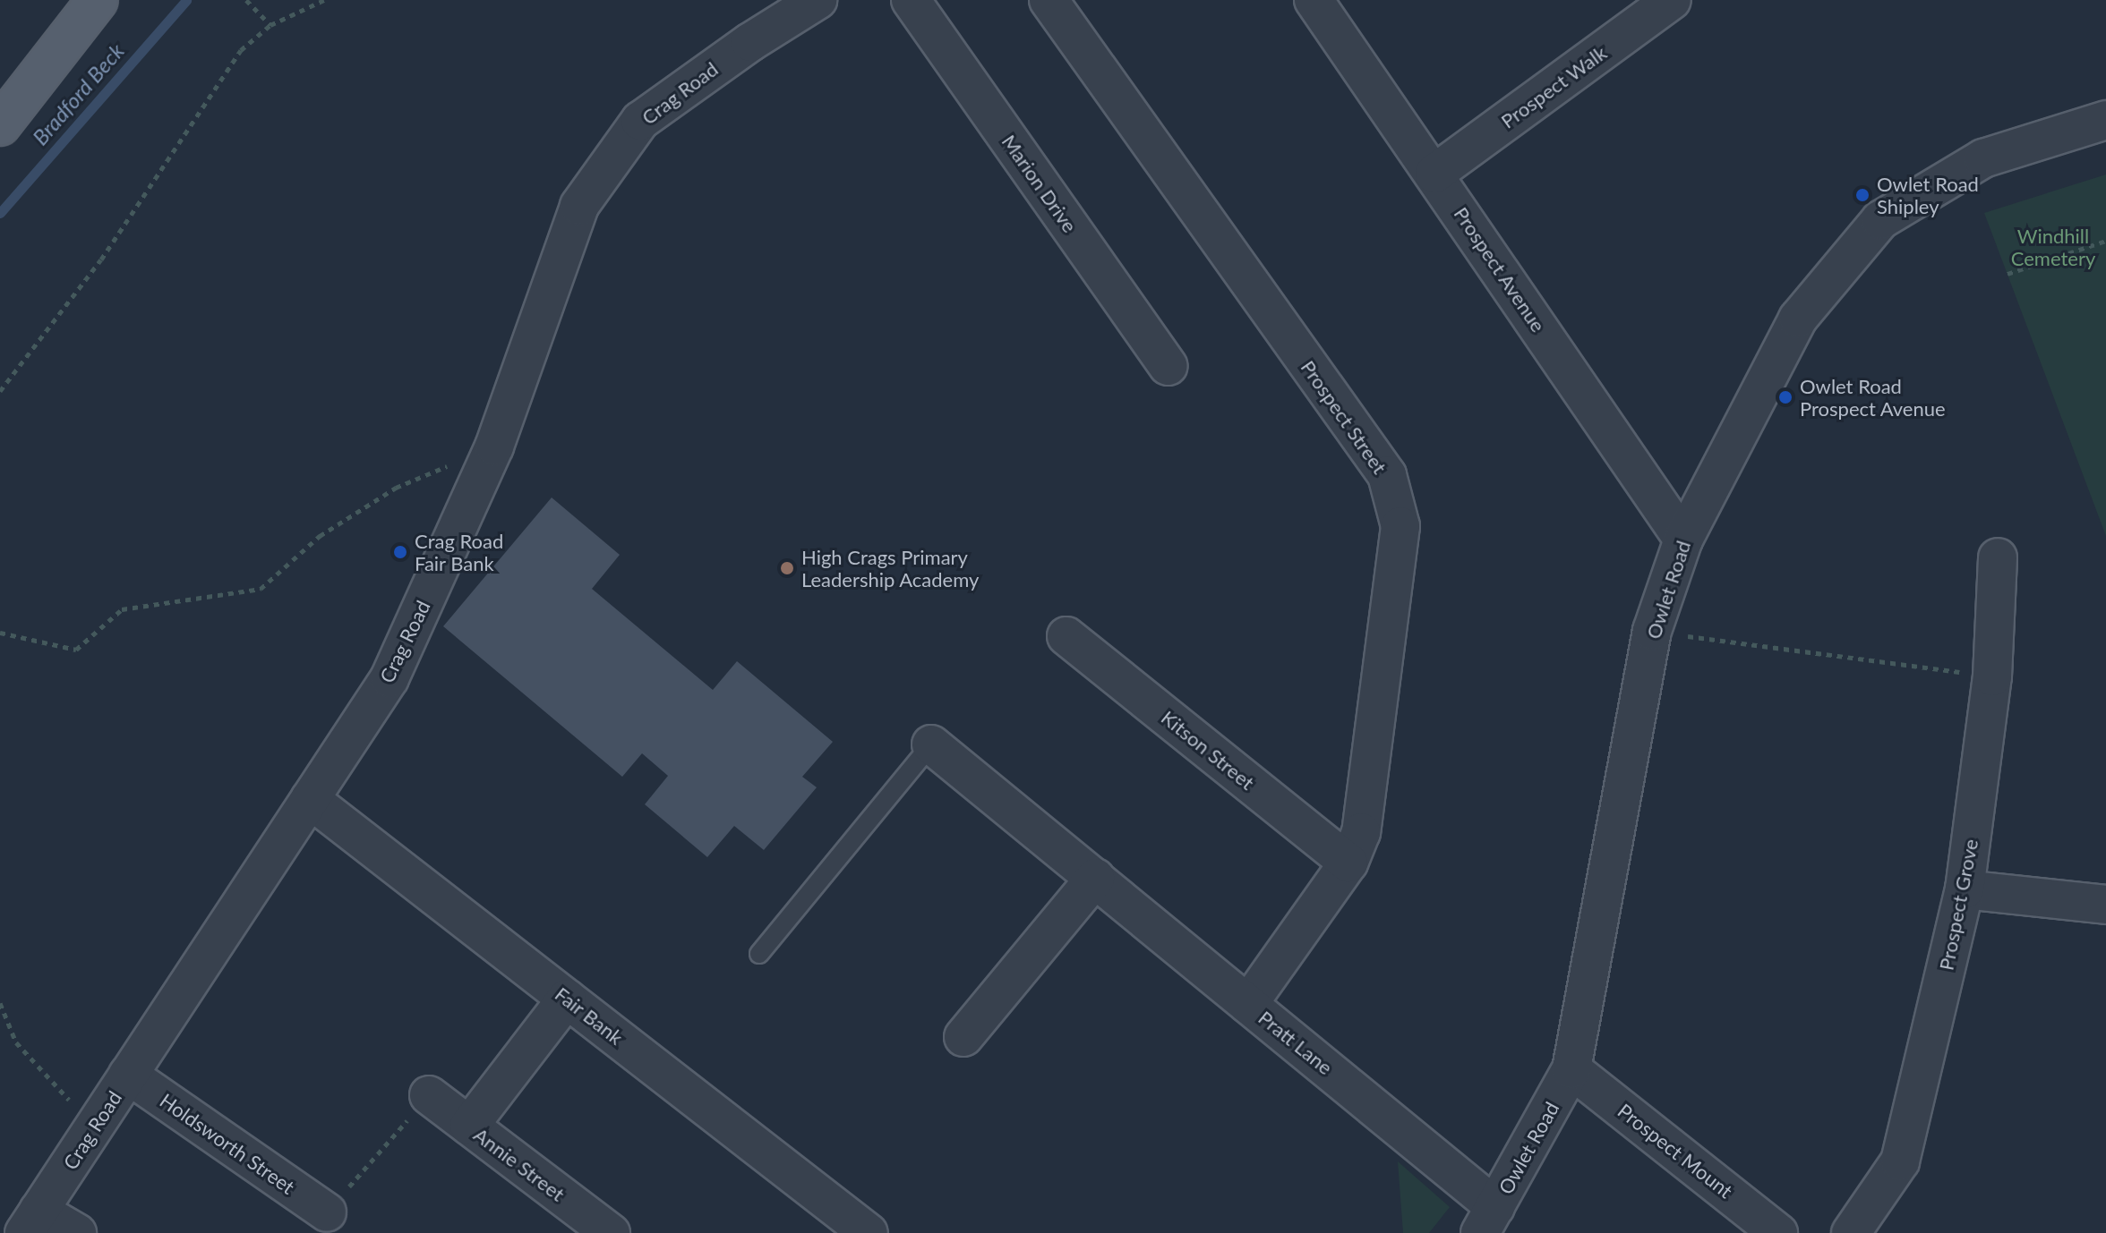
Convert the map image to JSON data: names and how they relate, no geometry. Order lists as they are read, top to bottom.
{
  "streets": {
    "street": [
      "Prospect Walk",
      "Crag Road",
      "Marion Drive",
      "Prospect Avenue",
      "Prospect Street",
      "Owlet Road",
      "Kitson Street",
      "Prospect Grove",
      "Fair Bank",
      "Pratt Lane",
      "Holdsworth Street",
      "Prospect Mount",
      "Annie Street"
    ]
  },
  "crossings": [
    ["Prospect Walk", "Prospect Avenue"],
    ["Crag Road", "Fair Bank"],
    ["Crag Road", "Holdsworth Street"],
    ["Prospect Avenue", "Owlet Road"],
    ["Prospect Street", "Kitson Street"],
    ["Prospect Street", "Pratt Lane"],
    ["Owlet Road", "Pratt Lane"],
    ["Owlet Road", "Prospect Mount"]
  ],
  "water": ["Bradford Beck"],
  "parks": ["Windhill Cemetery"],
  "places": [
    "Owlet Road Shipley",
    "Owlet Road Prospect Avenue",
    "Crag Road Fair Bank",
    "High Crags Primary Leadership Academy"
  ]
}
